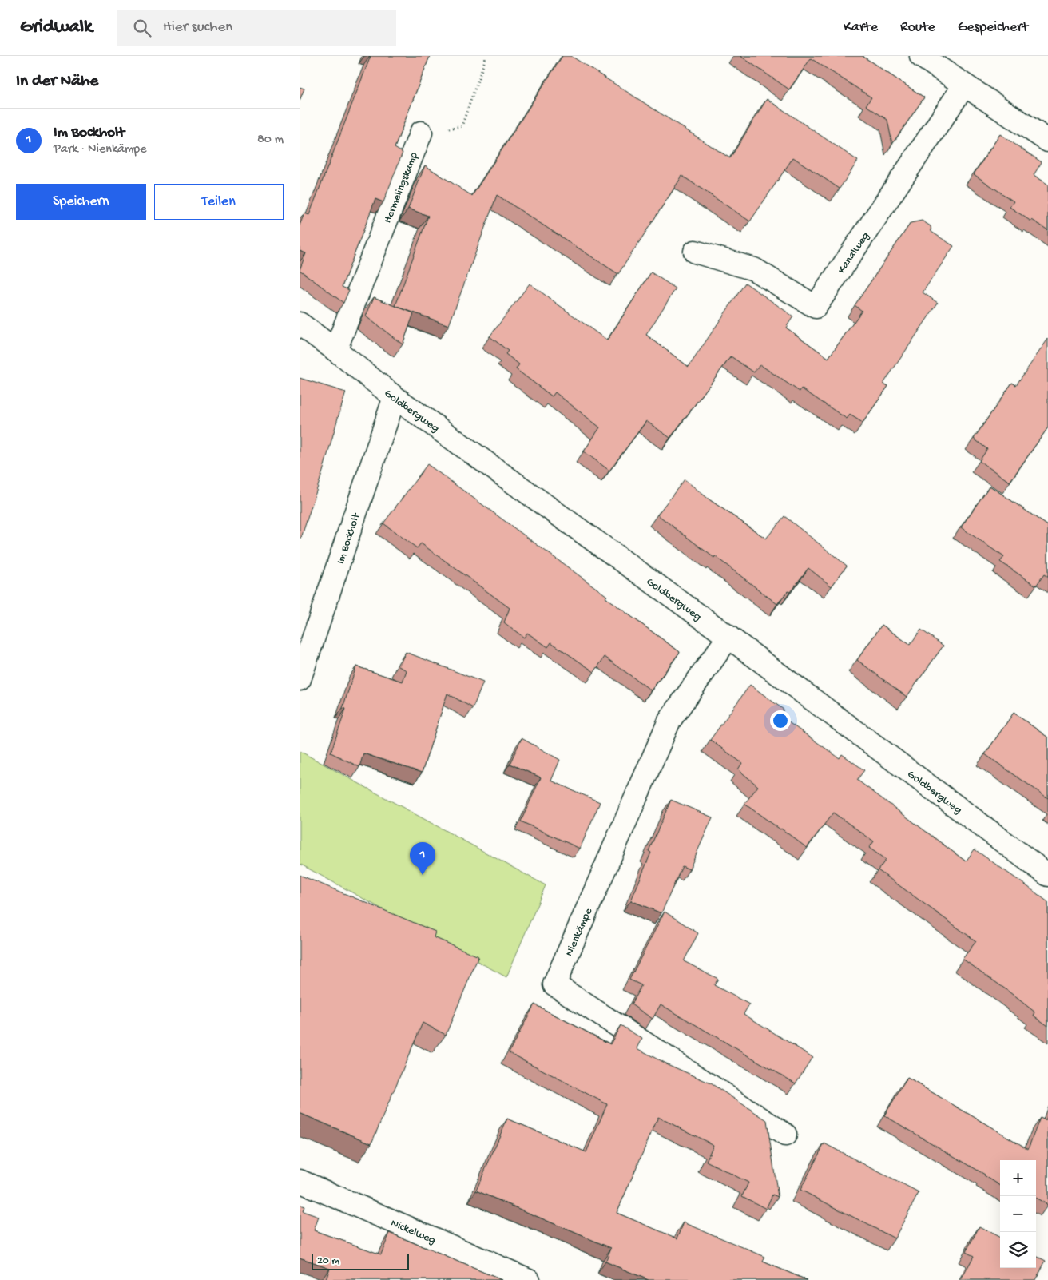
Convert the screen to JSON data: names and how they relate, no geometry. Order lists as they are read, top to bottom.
{
  "streets": {
    "street": [
      "Hermelingskamp",
      "Kanalweg",
      "Goldbergweg",
      "Im Bockholt",
      "Nienkämpe",
      "Nickelweg"
    ]
  },
  "crossings": [
    ["Hermelingskamp", "Goldbergweg"],
    ["Goldbergweg", "Im Bockholt"],
    ["Goldbergweg", "Nienkämpe"]
  ],
  "scale_bar": "20 m",
  "page": {
    "header": "Gridwalk",
    "search": "Hier suchen",
    "nav": ["Karte", "Route", "Gespeichert"],
    "heading": "In der Nähe",
    "list": [
      {
        "mark": "1",
        "name": "Im Bockholt",
        "note": "Park · Nienkämpe",
        "value": "80 m"
      }
    ],
    "buttons": ["Speichern", "Teilen"],
    "pins": "1",
    "map_buttons": ["+", "−"],
    "scale": "20 m"
  }
}
